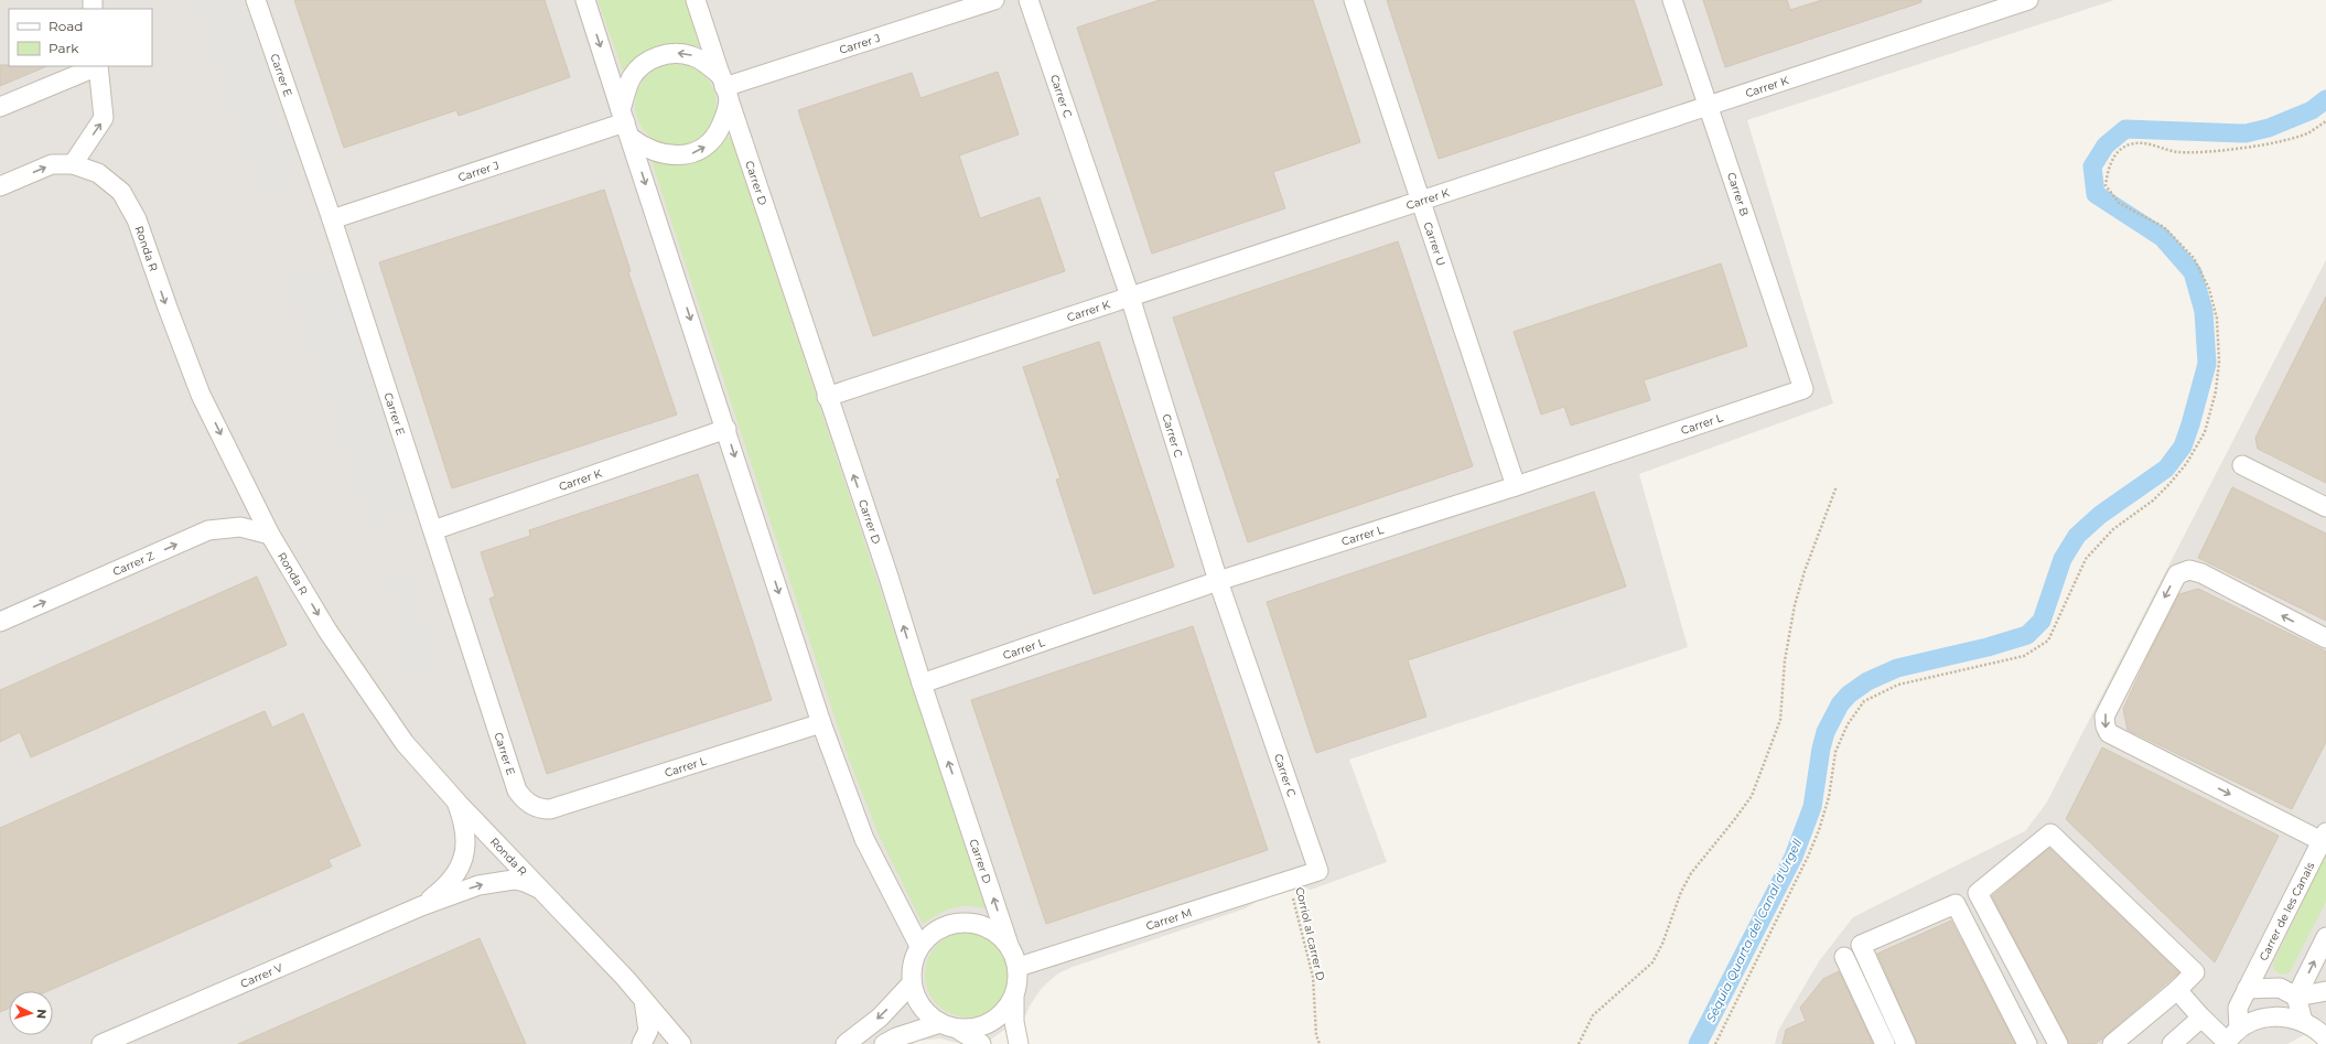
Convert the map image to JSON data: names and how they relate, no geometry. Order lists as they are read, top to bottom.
{
  "streets": {
    "street": [
      "Carrer J",
      "Carrer E",
      "Carrer K",
      "Carrer C",
      "Carrer D",
      "Carrer B",
      "Carrer U",
      "Ronda R",
      "Carrer L",
      "Carrer Z",
      "Carrer de les Canals",
      "Carrer M",
      "Carrer V"
    ],
    "path": ["Corriol al carrer D"]
  },
  "crossings": [
    ["Carrer J", "Carrer E"],
    ["Carrer J", "Carrer D"],
    ["Carrer E", "Carrer K"],
    ["Carrer E", "Carrer L"],
    ["Carrer K", "Carrer C"],
    ["Carrer K", "Carrer D"],
    ["Carrer K", "Carrer B"],
    ["Carrer K", "Carrer U"],
    ["Carrer C", "Carrer L"],
    ["Carrer C", "Carrer M"],
    ["Carrer D", "Carrer L"],
    ["Carrer D", "Carrer M"],
    ["Carrer B", "Carrer L"],
    ["Carrer U", "Carrer L"],
    ["Ronda R", "Carrer Z"],
    ["Ronda R", "Carrer V"],
    ["Carrer M", "Corriol al carrer D"]
  ],
  "one_way": ["Ronda R", "Carrer Z"],
  "water": ["Séquia Quarta del Canal d'Urgell"],
  "legend": ["Road", "Park"],
  "north": "right"
}
